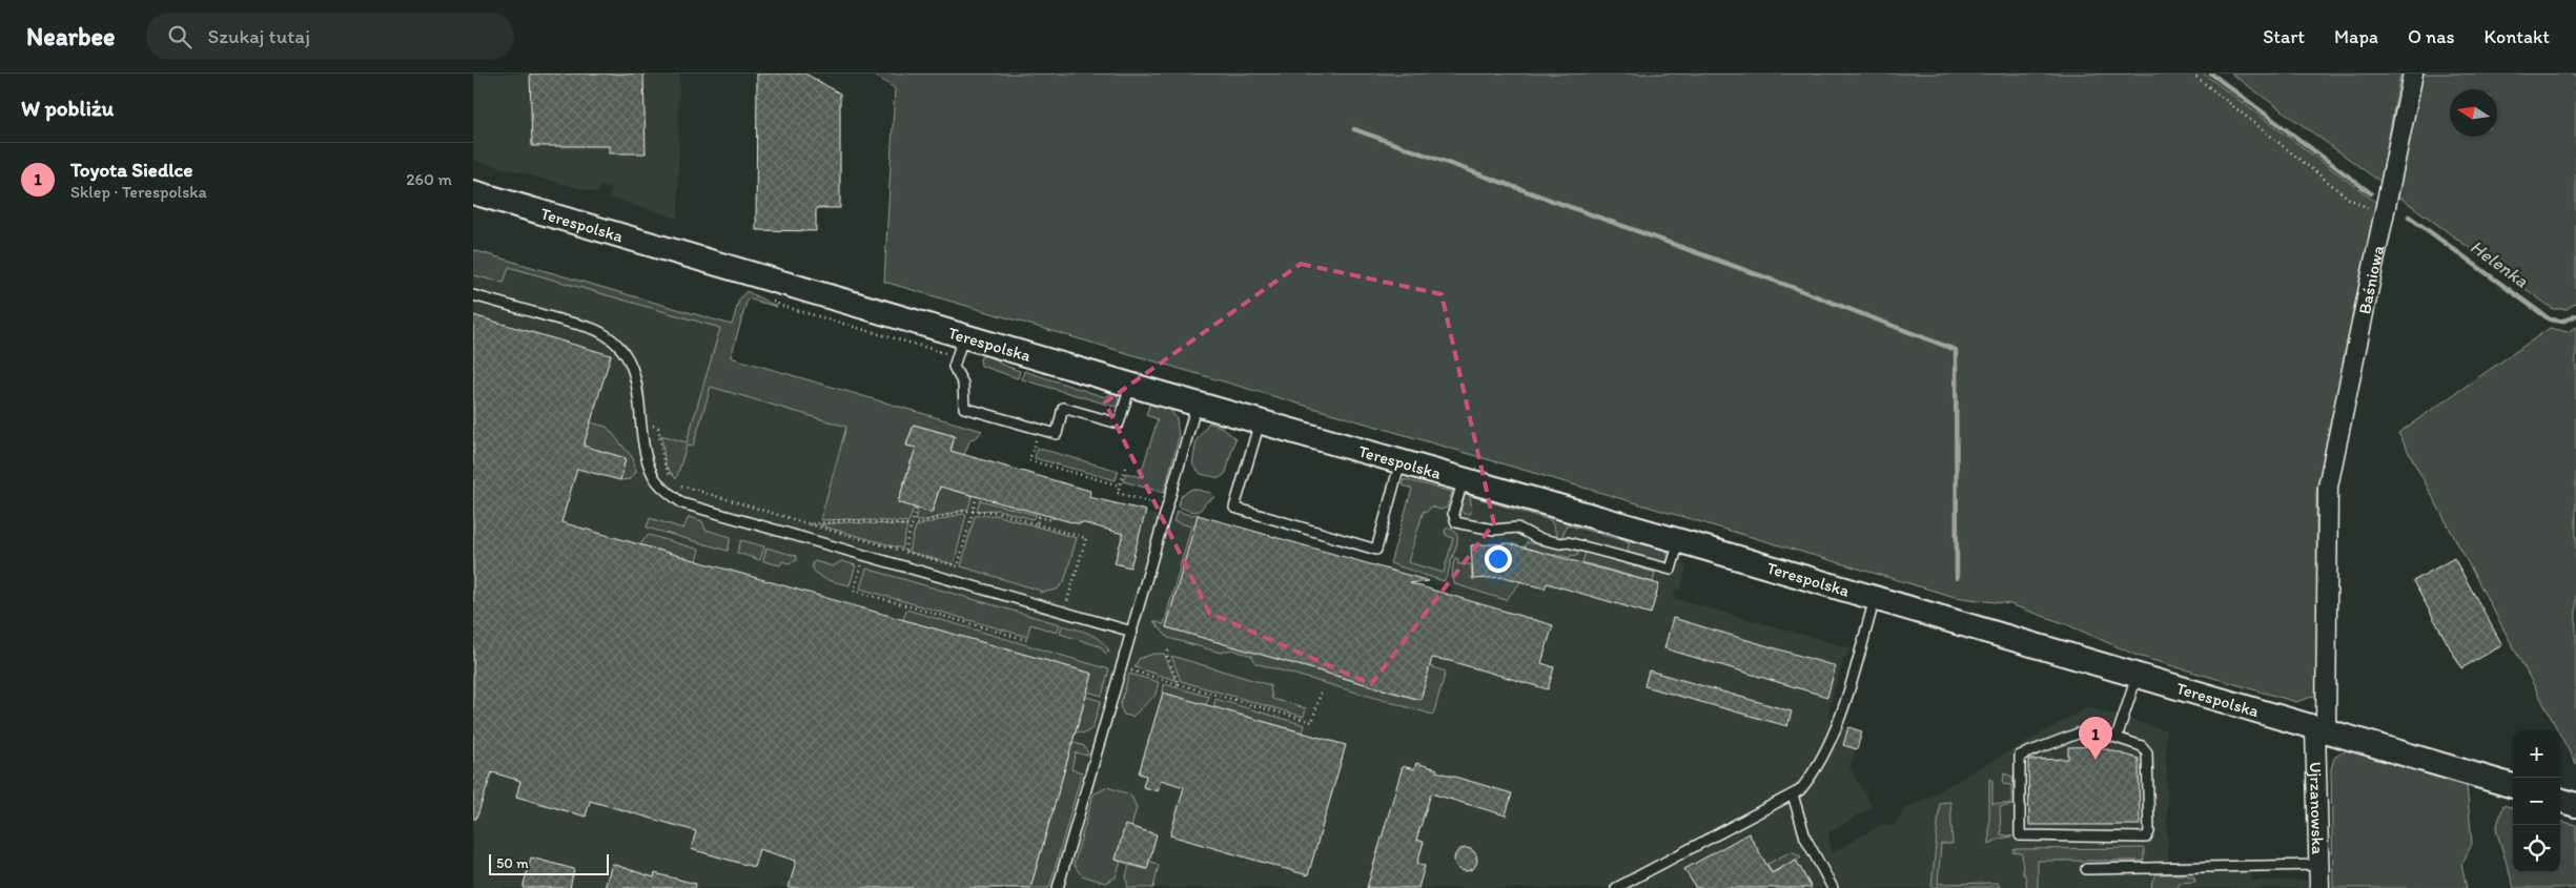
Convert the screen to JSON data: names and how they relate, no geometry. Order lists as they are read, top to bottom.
{
  "streets": {
    "street": ["Terespolska", "Baśniowa", "Ujrzanowska"]
  },
  "crossings": [
    ["Terespolska", "Baśniowa"],
    ["Terespolska", "Ujrzanowska"],
    ["Baśniowa", "Ujrzanowska"]
  ],
  "water": ["Helenka"],
  "scale_bar": "50 m",
  "north": "left",
  "page": {
    "header": "Nearbee",
    "search": "Szukaj tutaj",
    "nav": [
      "Start",
      "Mapa",
      "O nas",
      "Kontakt"
    ],
    "heading": "W pobliżu",
    "list": [
      {
        "mark": "1",
        "name": "Toyota Siedlce",
        "note": "Sklep · Terespolska",
        "value": "260 m"
      }
    ],
    "pins": "1",
    "map_buttons": ["+", "−"],
    "scale": "50 m"
  }
}
